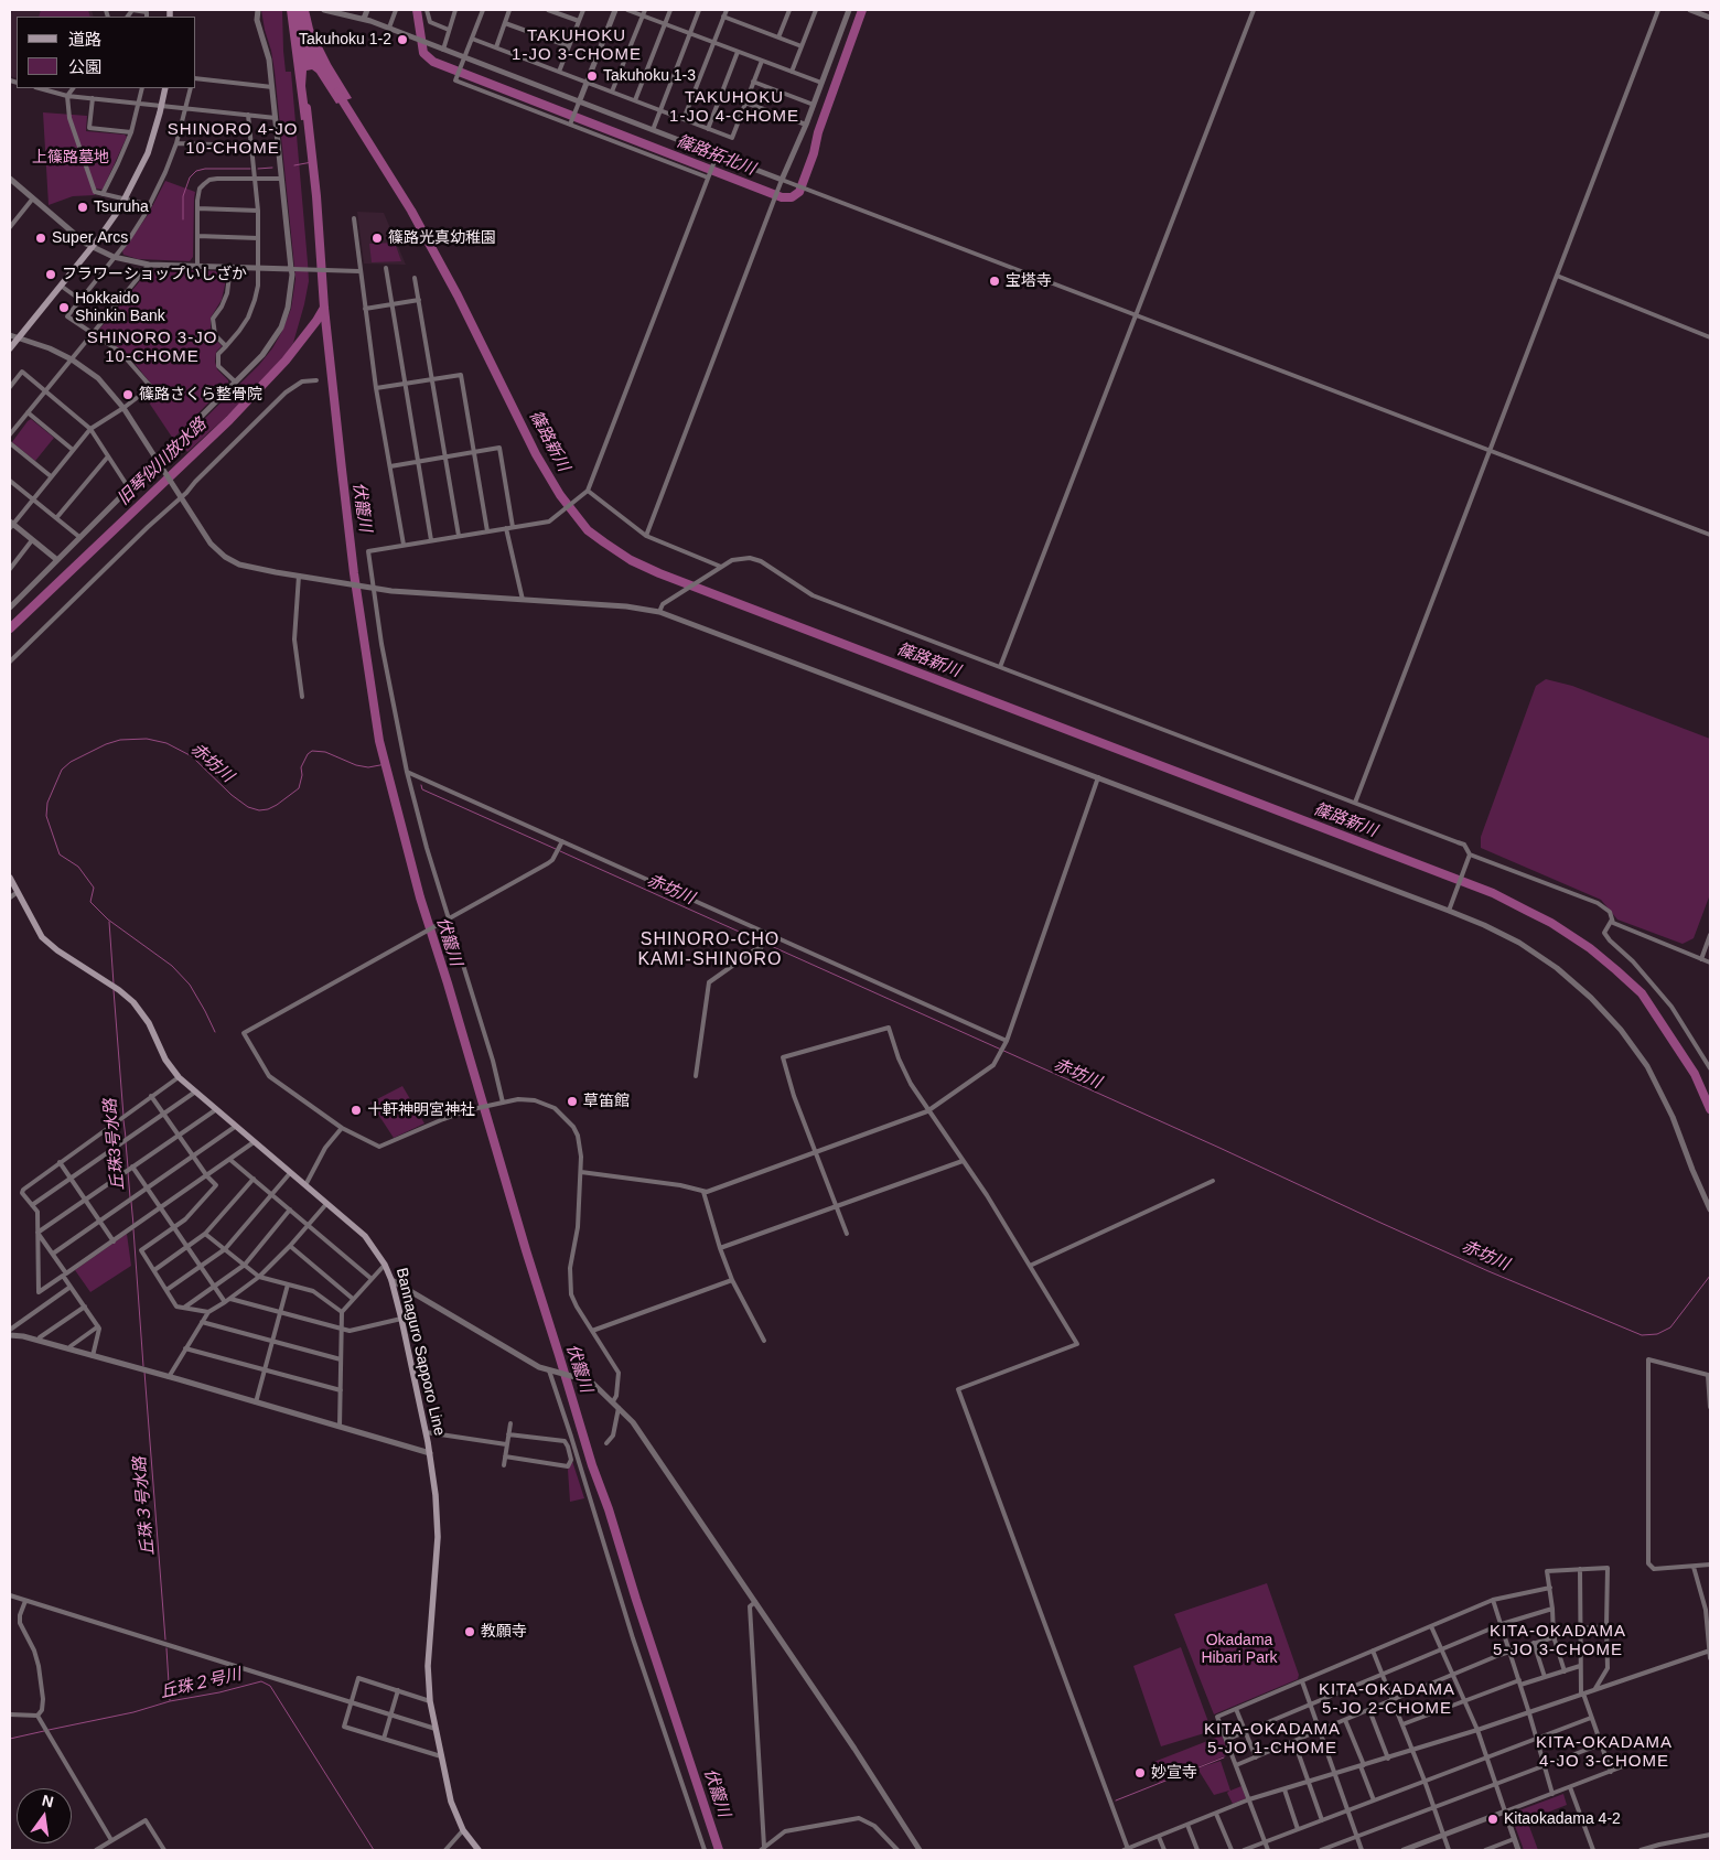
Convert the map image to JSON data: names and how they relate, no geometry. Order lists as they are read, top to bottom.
{
  "streets": {
    "main road": ["Bannaguro Sapporo Line"]
  },
  "districts": [
    "TAKUHOKU 1-JO 3-CHOME",
    "TAKUHOKU 1-JO 4-CHOME",
    "SHINORO 4-JO 10-CHOME",
    "SHINORO 3-JO 10-CHOME",
    "SHINORO-CHO KAMI-SHINORO",
    "KITA-OKADAMA 5-JO 3-CHOME",
    "KITA-OKADAMA 5-JO 2-CHOME",
    "KITA-OKADAMA 5-JO 1-CHOME",
    "KITA-OKADAMA 4-JO 3-CHOME"
  ],
  "water": [
    "篠路拓北川",
    "篠路新川",
    "旧琴似川放水路",
    "伏籠川",
    "赤坊川",
    "丘珠3号水路",
    "丘珠３号水路",
    "丘珠２号川"
  ],
  "parks": ["上篠路墓地", "Okadama Hibari Park"],
  "places": [
    "Takuhoku 1-2",
    "Takuhoku 1-3",
    "Tsuruha",
    "Super Arcs",
    "篠路光真幼稚園",
    "フラワーショップいしざか",
    "宝塔寺",
    "Hokkaido Shinkin Bank",
    "篠路さくら整骨院",
    "草笛館",
    "十軒神明宮神社",
    "教願寺",
    "妙宣寺",
    "Kitaokadama 4-2"
  ],
  "legend": ["道路", "公園"],
  "north": "top"
}
